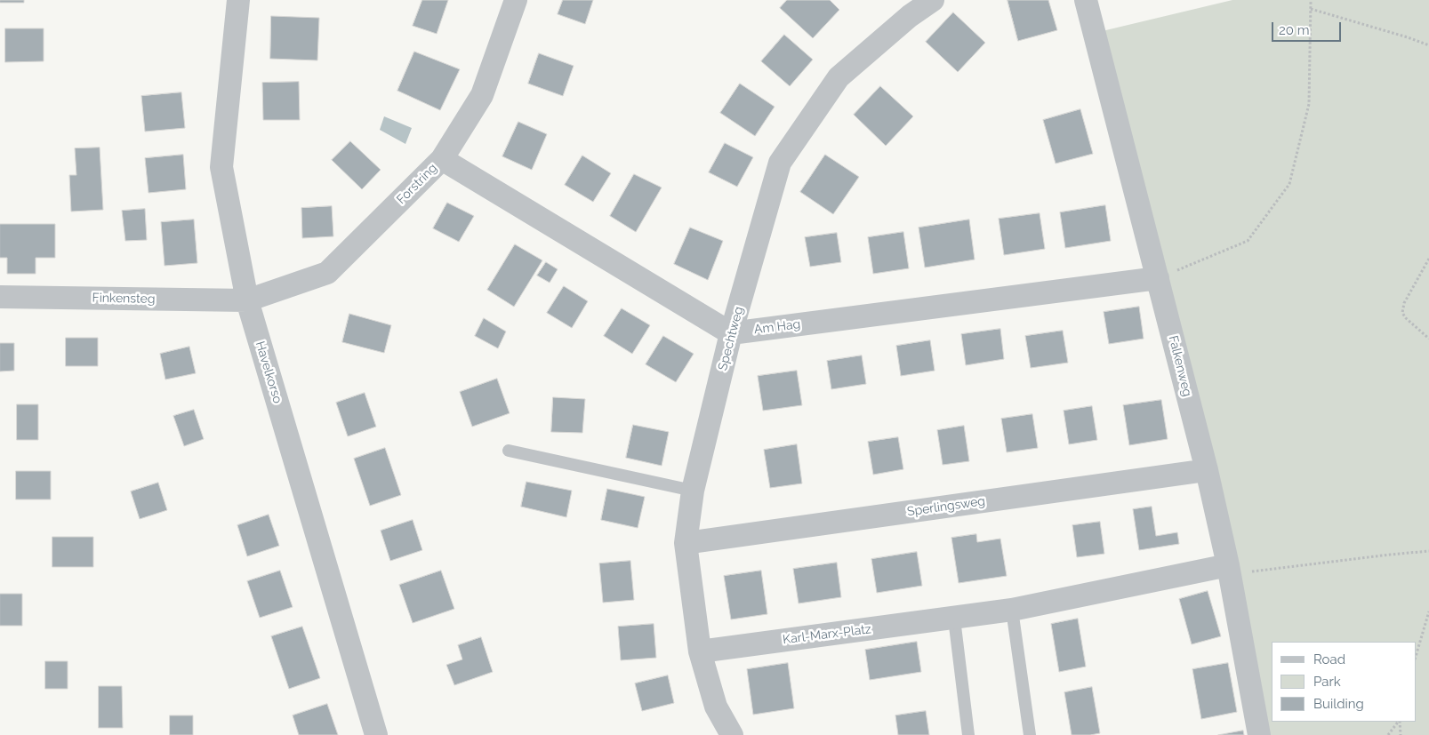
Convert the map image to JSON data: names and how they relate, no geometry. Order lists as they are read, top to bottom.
{
  "streets": {
    "street": [
      "Forstring",
      "Finkensteg",
      "Am Hag",
      "Spechtweg",
      "Falkenweg",
      "Havelkorso",
      "Sperlingsweg",
      "Karl-Marx-Platz"
    ]
  },
  "crossings": [
    ["Forstring", "Finkensteg"],
    ["Forstring", "Havelkorso"],
    ["Finkensteg", "Havelkorso"],
    ["Am Hag", "Spechtweg"],
    ["Am Hag", "Falkenweg"],
    ["Spechtweg", "Sperlingsweg"],
    ["Spechtweg", "Karl-Marx-Platz"],
    ["Falkenweg", "Sperlingsweg"],
    ["Falkenweg", "Karl-Marx-Platz"]
  ],
  "legend": ["Road", "Park", "Building"],
  "scale_bar": "20 m"
}
